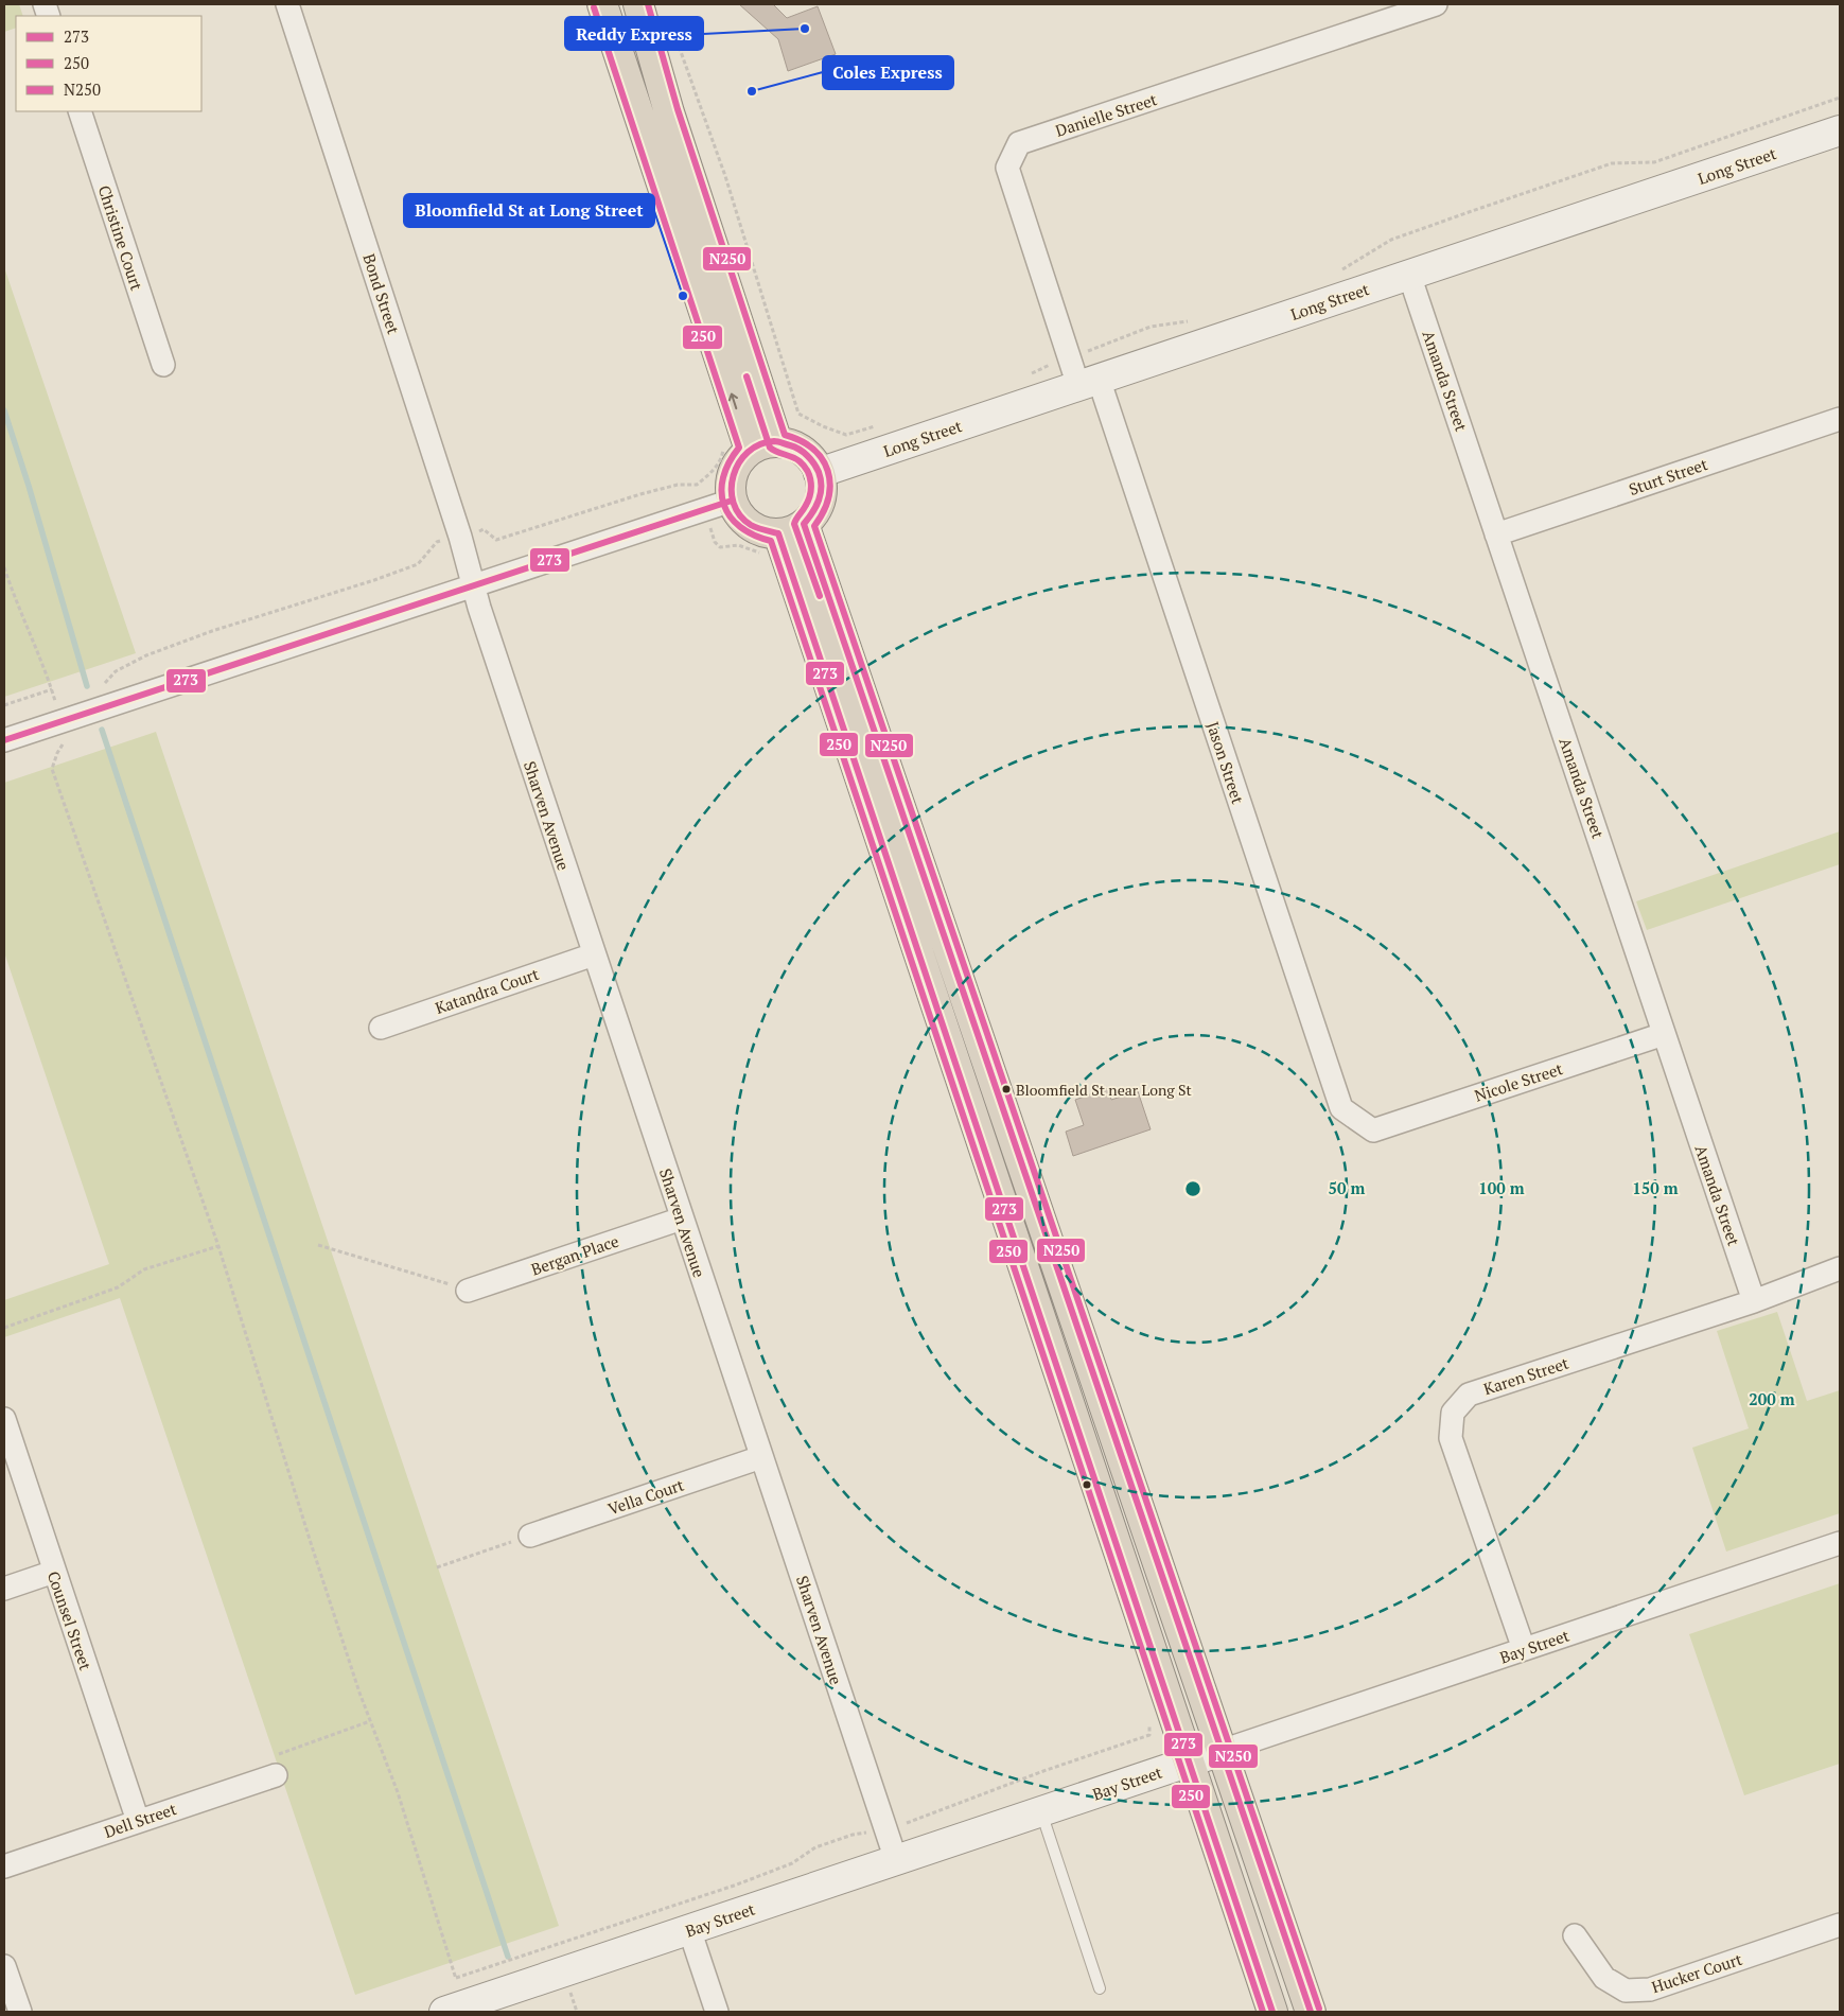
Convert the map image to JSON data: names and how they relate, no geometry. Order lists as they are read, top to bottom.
{
  "streets": {
    "street": [
      "Danielle Street",
      "Long Street",
      "Christine Court",
      "Bond Street",
      "Amanda Street",
      "Sturt Street",
      "Jason Street",
      "Sharven Avenue",
      "Katandra Court",
      "Nicole Street",
      "Bergan Place",
      "Karen Street",
      "Vella Court",
      "Counsel Street",
      "Bay Street",
      "Dell Street",
      "Hucker Court"
    ]
  },
  "crossings": [
    ["Danielle Street", "Long Street"],
    ["Danielle Street", "Jason Street"],
    ["Long Street", "Amanda Street"],
    ["Long Street", "Jason Street"],
    ["Bond Street", "Sharven Avenue"],
    ["Amanda Street", "Sturt Street"],
    ["Amanda Street", "Nicole Street"],
    ["Amanda Street", "Karen Street"],
    ["Jason Street", "Nicole Street"],
    ["Sharven Avenue", "Katandra Court"],
    ["Sharven Avenue", "Bergan Place"],
    ["Sharven Avenue", "Vella Court"],
    ["Sharven Avenue", "Bay Street"],
    ["Karen Street", "Bay Street"],
    ["Counsel Street", "Dell Street"]
  ],
  "places": [
    "Reddy Express",
    "Coles Express",
    "Bloomfield St at Long Street",
    "Bloomfield St near Long St"
  ],
  "lines": ["transit line N250", "transit line 250", "transit line 273"],
  "legend": ["273", "250", "N250"],
  "rings": [
    "50 m",
    "100 m",
    "150 m",
    "200 m"
  ]
}
